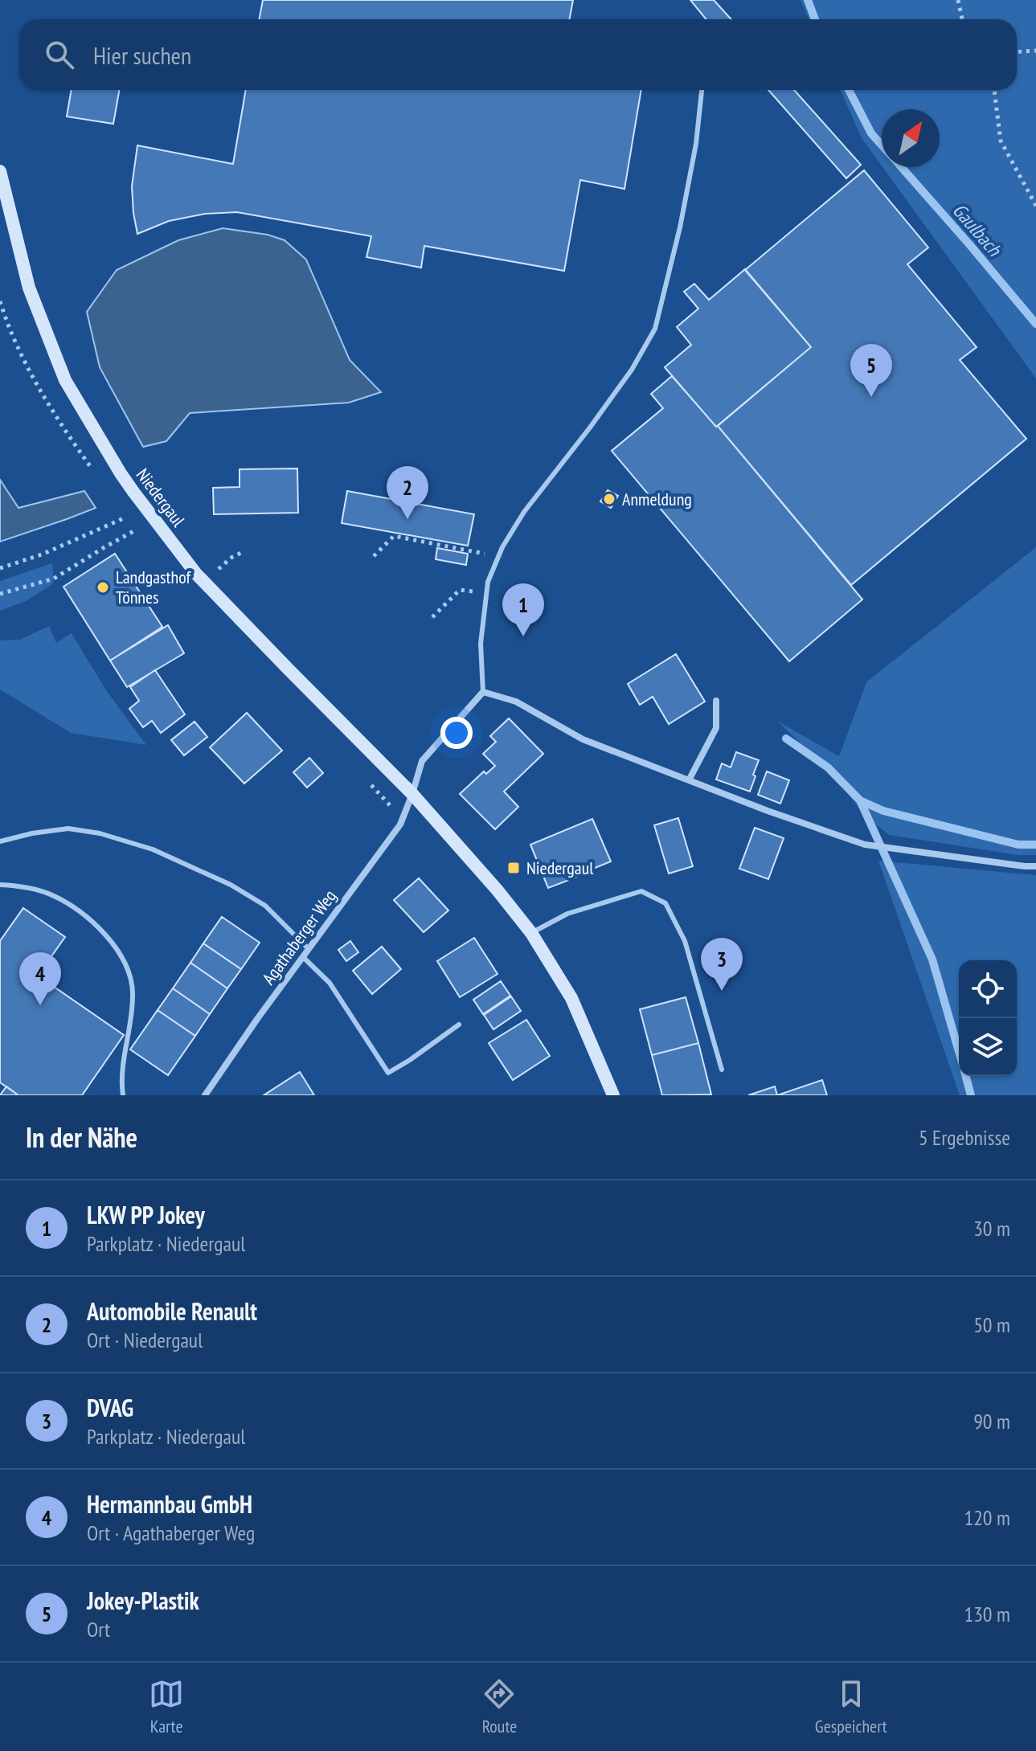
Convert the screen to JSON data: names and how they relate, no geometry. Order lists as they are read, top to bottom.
{
  "streets": {
    "main road": ["Niedergaul"],
    "street": ["Agathaberger Weg"]
  },
  "crossings": [
    ["Niedergaul", "Agathaberger Weg"]
  ],
  "water": ["Gaulbach"],
  "places": {
    "other": ["Anmeldung", "Landgasthof Tönnes"],
    "transit": ["Niedergaul"]
  },
  "north": "top right",
  "page": {
    "search": "Hier suchen",
    "pins": [
      "5",
      "2",
      "1",
      "3",
      "4"
    ],
    "heading": ["In der Nähe", "5 Ergebnisse"],
    "list": [
      {
        "mark": "1",
        "name": "LKW PP Jokey",
        "note": "Parkplatz · Niedergaul",
        "value": "30 m"
      },
      {
        "mark": "2",
        "name": "Automobile Renault",
        "note": "Ort · Niedergaul",
        "value": "50 m"
      },
      {
        "mark": "3",
        "name": "DVAG",
        "note": "Parkplatz · Niedergaul",
        "value": "90 m"
      },
      {
        "mark": "4",
        "name": "Hermannbau GmbH",
        "note": "Ort · Agathaberger Weg",
        "value": "120 m"
      },
      {
        "mark": "5",
        "name": "Jokey-Plastik",
        "note": "Ort",
        "value": "130 m"
      }
    ],
    "nav": ["Karte", "Route", "Gespeichert"]
  }
}
